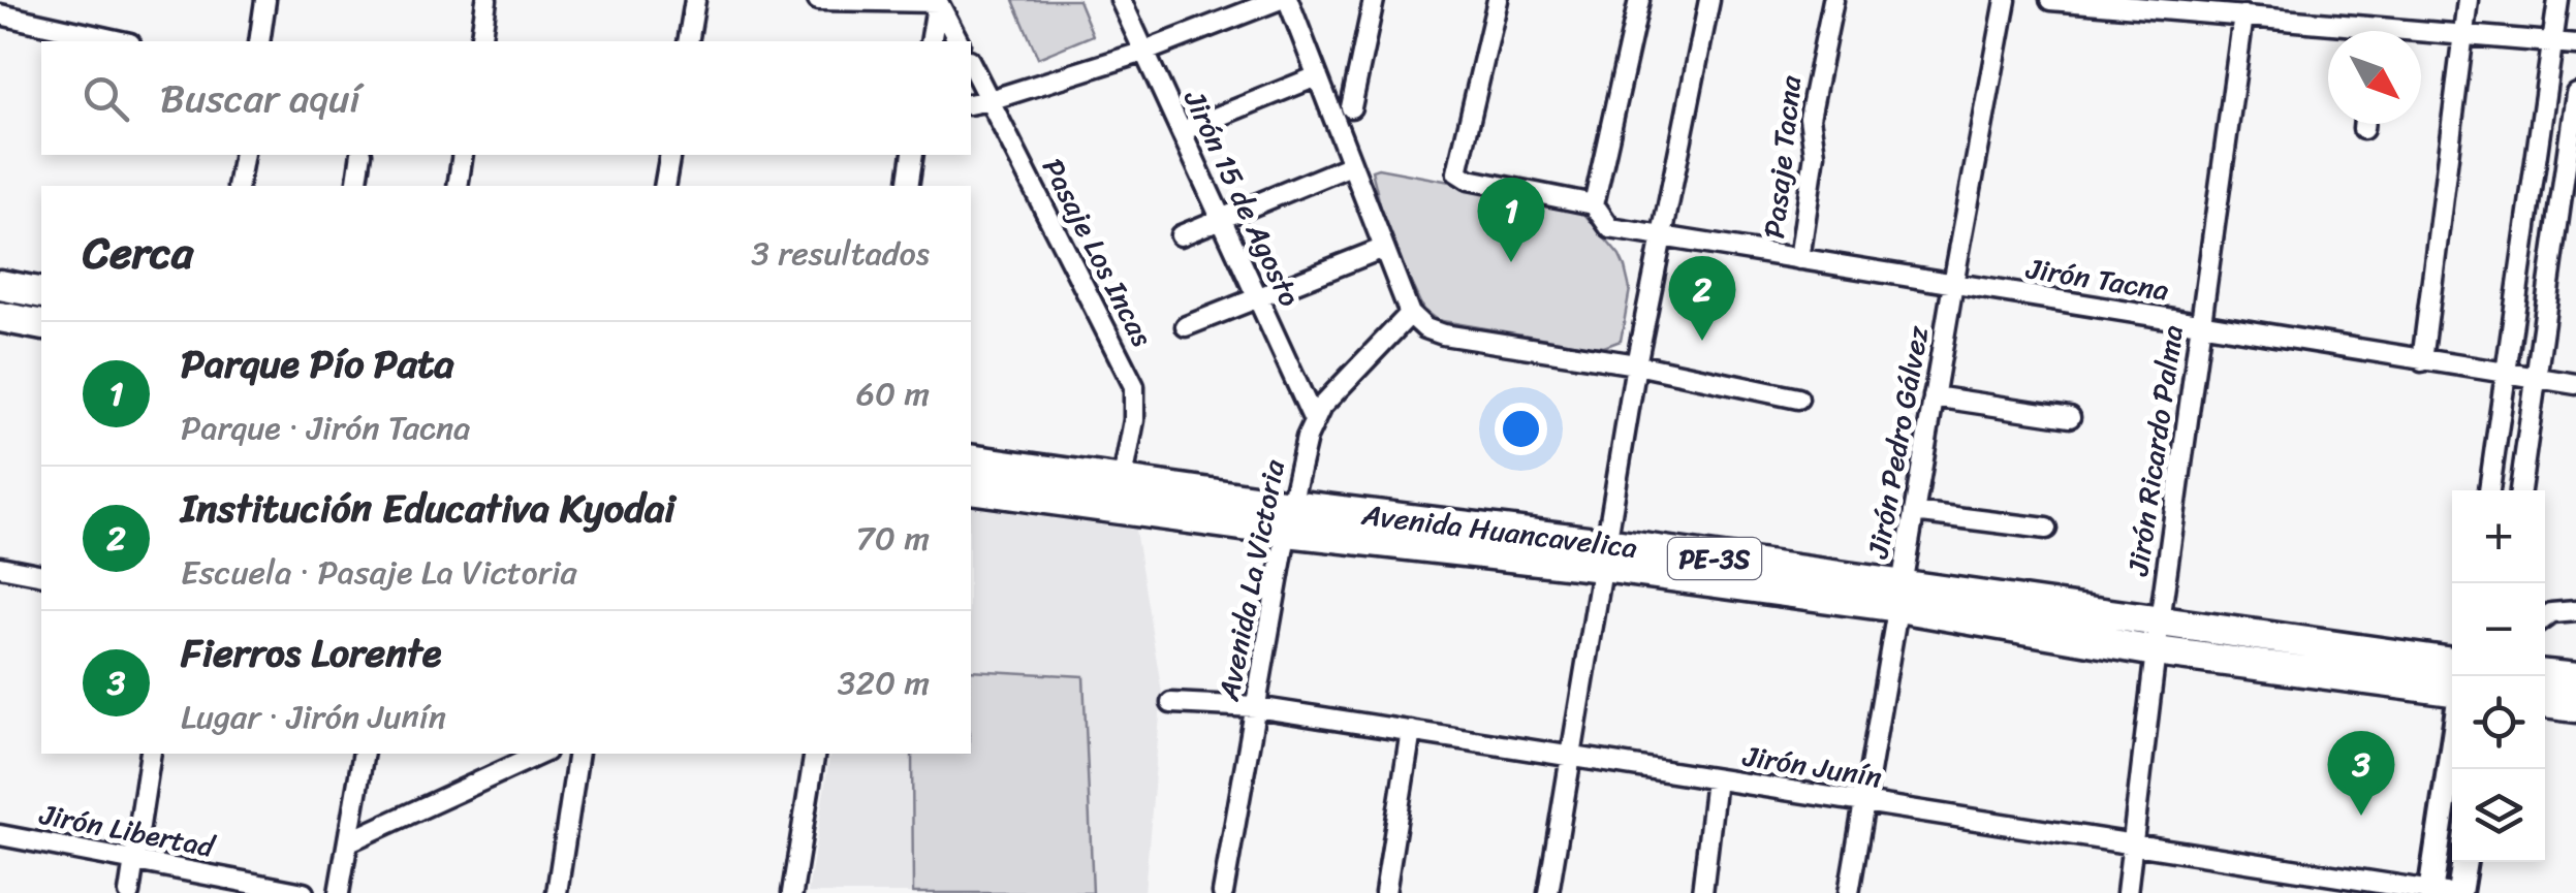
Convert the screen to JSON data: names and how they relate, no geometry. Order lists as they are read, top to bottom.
{
  "streets": {
    "highway": ["Avenida Huancavelica", "PE-3S"],
    "street": [
      "Pasaje Tacna",
      "Jirón 15 de Agosto",
      "Pasaje Los Incas",
      "Jirón Tacna",
      "Jirón Pedro Gálvez",
      "Jirón Ricardo Palma",
      "Avenida La Victoria",
      "Jirón Junín",
      "Jirón Libertad"
    ]
  },
  "crossings": [
    ["Pasaje Tacna", "Jirón Tacna"],
    ["Jirón 15 de Agosto", "Avenida La Victoria"],
    ["Pasaje Los Incas", "Avenida Huancavelica"],
    ["Jirón Tacna", "Jirón Pedro Gálvez"],
    ["Jirón Tacna", "Jirón Ricardo Palma"],
    ["Jirón Pedro Gálvez", "Avenida Huancavelica"],
    ["Jirón Pedro Gálvez", "Jirón Junín"],
    ["Jirón Ricardo Palma", "Avenida Huancavelica"],
    ["Jirón Ricardo Palma", "Jirón Junín"],
    ["Avenida Huancavelica", "Avenida La Victoria"],
    ["Avenida La Victoria", "Jirón Junín"]
  ],
  "north": "bottom right",
  "page": {
    "search": "Buscar aquí",
    "pins": ["1", "2", "3"],
    "heading": ["Cerca", "3 resultados"],
    "list": [
      {
        "mark": "1",
        "name": "Parque Pío Pata",
        "note": "Parque · Jirón Tacna",
        "value": "60 m"
      },
      {
        "mark": "2",
        "name": "Institución Educativa Kyodai",
        "note": "Escuela · Pasaje La Victoria",
        "value": "70 m"
      },
      {
        "mark": "3",
        "name": "Fierros Lorente",
        "note": "Lugar · Jirón Junín",
        "value": "320 m"
      }
    ],
    "map_buttons": ["+", "−"]
  }
}
